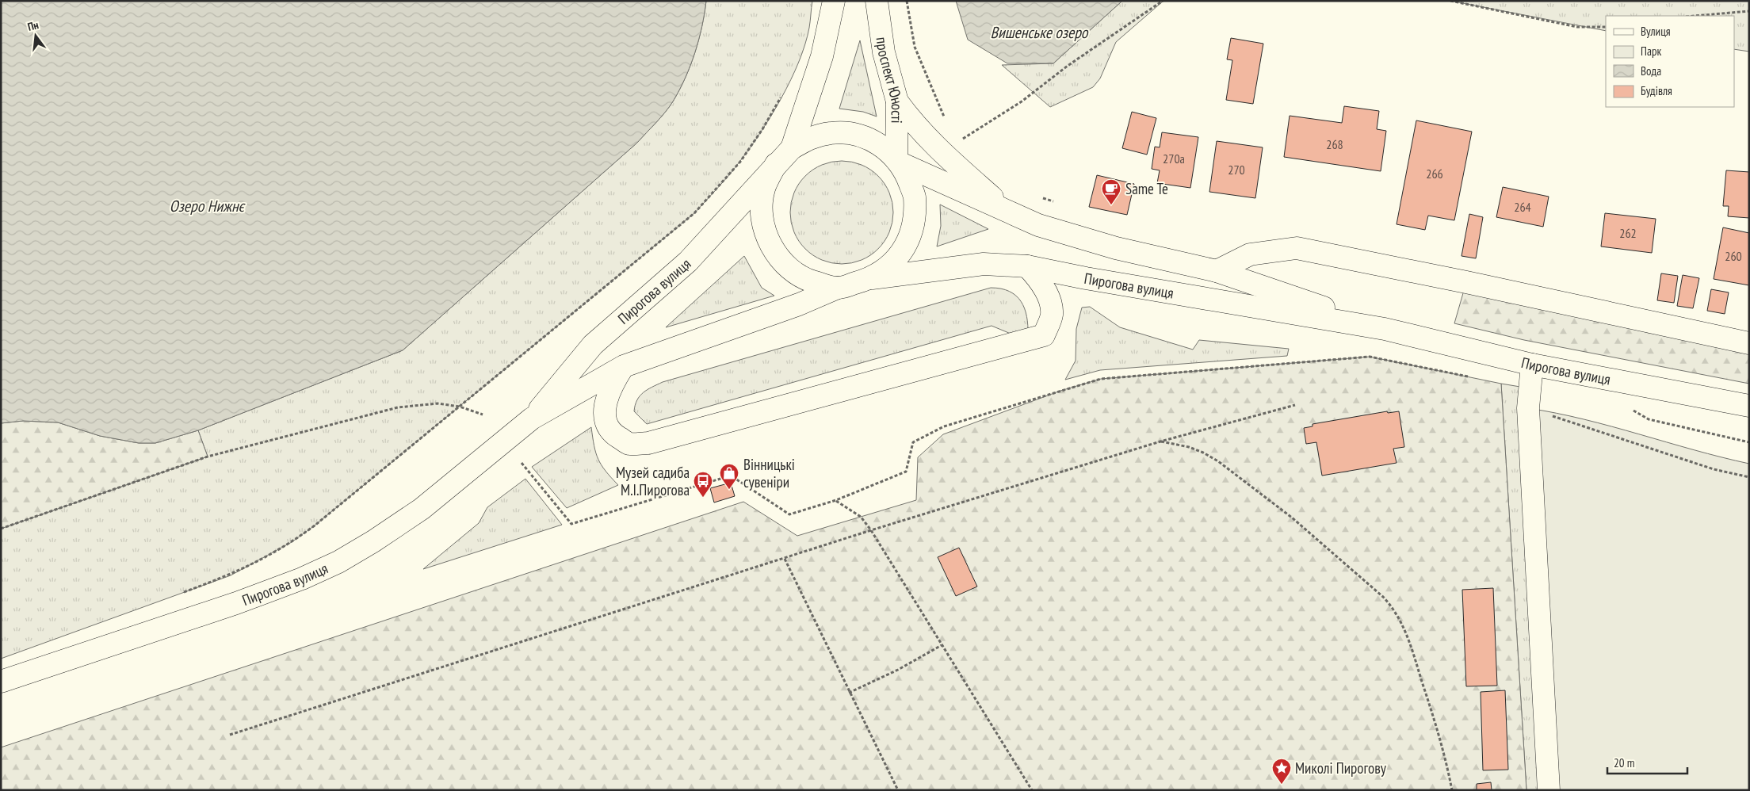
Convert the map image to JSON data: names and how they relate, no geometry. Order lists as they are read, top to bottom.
{
  "streets": {
    "main road": ["проспект Юності", "Пирогова вулиця"]
  },
  "crossings": [
    ["проспект Юності", "Пирогова вулиця"]
  ],
  "water": ["Вишенське озеро", "Озеро Нижнє"],
  "places": {
    "cafe": ["Same Te"],
    "shop": ["Вінницькі сувеніри"],
    "bus stop": ["Музей садиба М.І.Пирогова"],
    "place": ["Миколі Пирогову"]
  },
  "house_numbers": [
    "268",
    "270а",
    "270",
    "266",
    "264",
    "262",
    "260"
  ],
  "legend": [
    "Вулиця",
    "Парк",
    "Вода",
    "Будівля"
  ],
  "scale_bar": "20 m",
  "north": "top"
}
